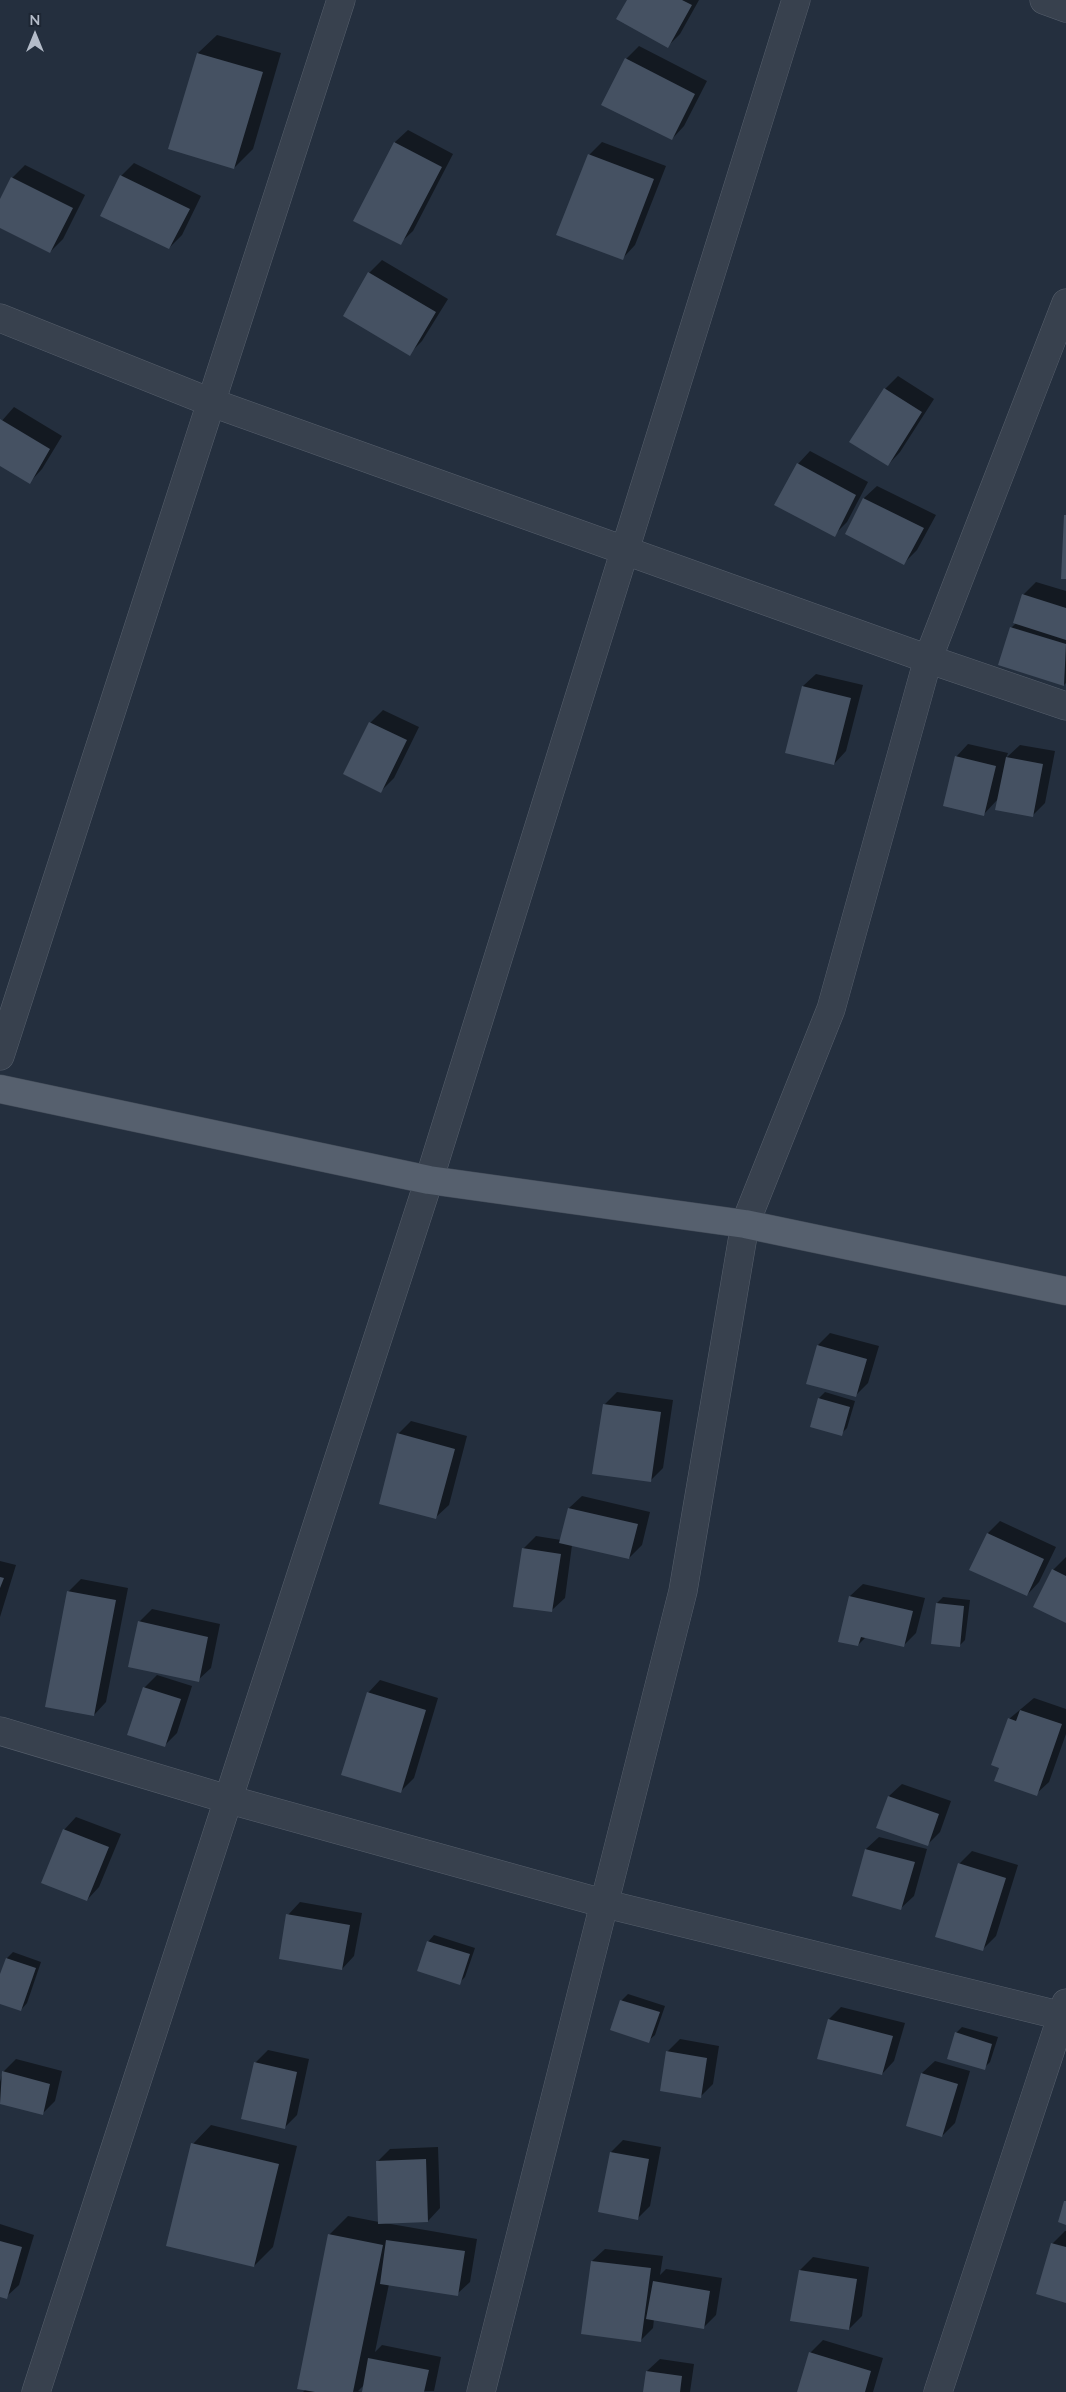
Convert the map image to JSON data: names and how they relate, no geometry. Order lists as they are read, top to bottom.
{
  "north": "top"
}
